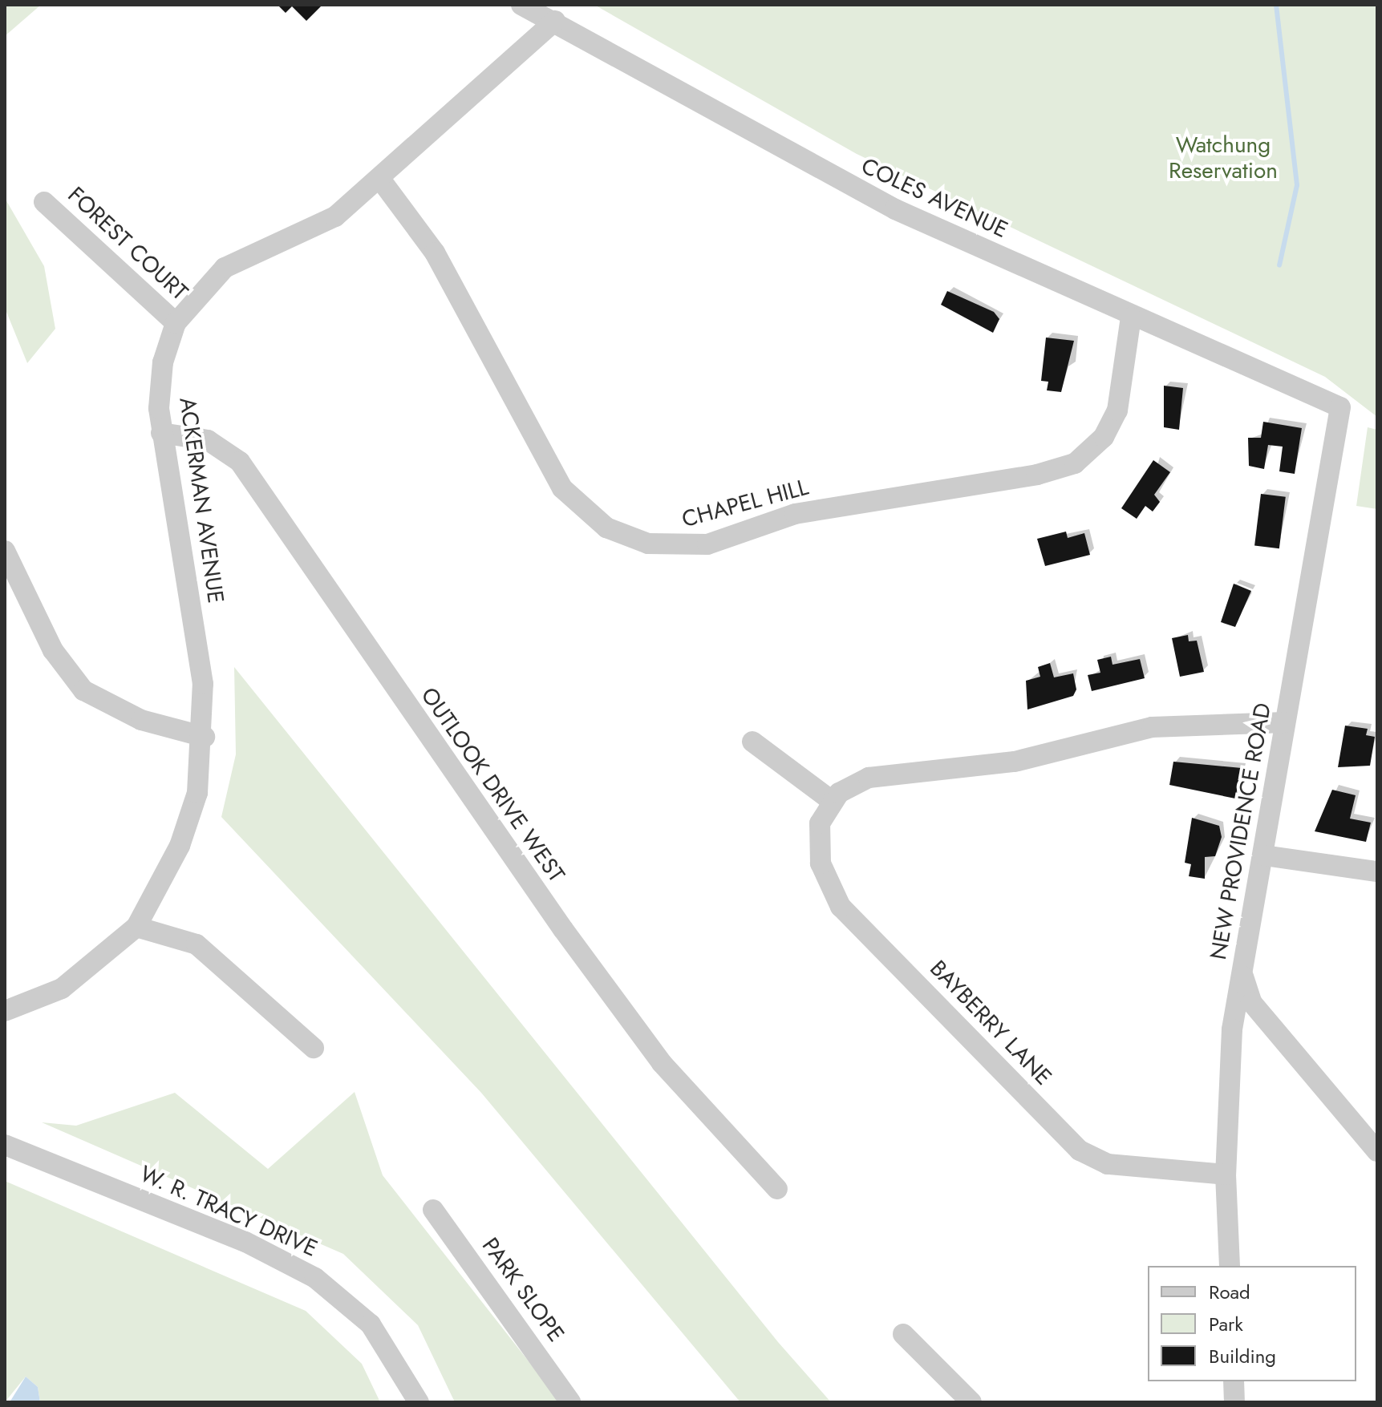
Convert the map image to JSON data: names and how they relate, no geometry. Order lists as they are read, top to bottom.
{
  "streets": {
    "street": [
      "COLES AVENUE",
      "FOREST COURT",
      "ACKERMAN AVENUE",
      "CHAPEL HILL",
      "OUTLOOK DRIVE WEST",
      "NEW PROVIDENCE ROAD",
      "BAYBERRY LANE",
      "W. R. TRACY DRIVE",
      "PARK SLOPE"
    ]
  },
  "crossings": [
    ["COLES AVENUE", "ACKERMAN AVENUE"],
    ["COLES AVENUE", "CHAPEL HILL"],
    ["COLES AVENUE", "NEW PROVIDENCE ROAD"],
    ["FOREST COURT", "ACKERMAN AVENUE"],
    ["ACKERMAN AVENUE", "CHAPEL HILL"],
    ["ACKERMAN AVENUE", "OUTLOOK DRIVE WEST"],
    ["NEW PROVIDENCE ROAD", "BAYBERRY LANE"]
  ],
  "parks": ["Watchung Reservation"],
  "legend": ["Road", "Park", "Building"]
}
